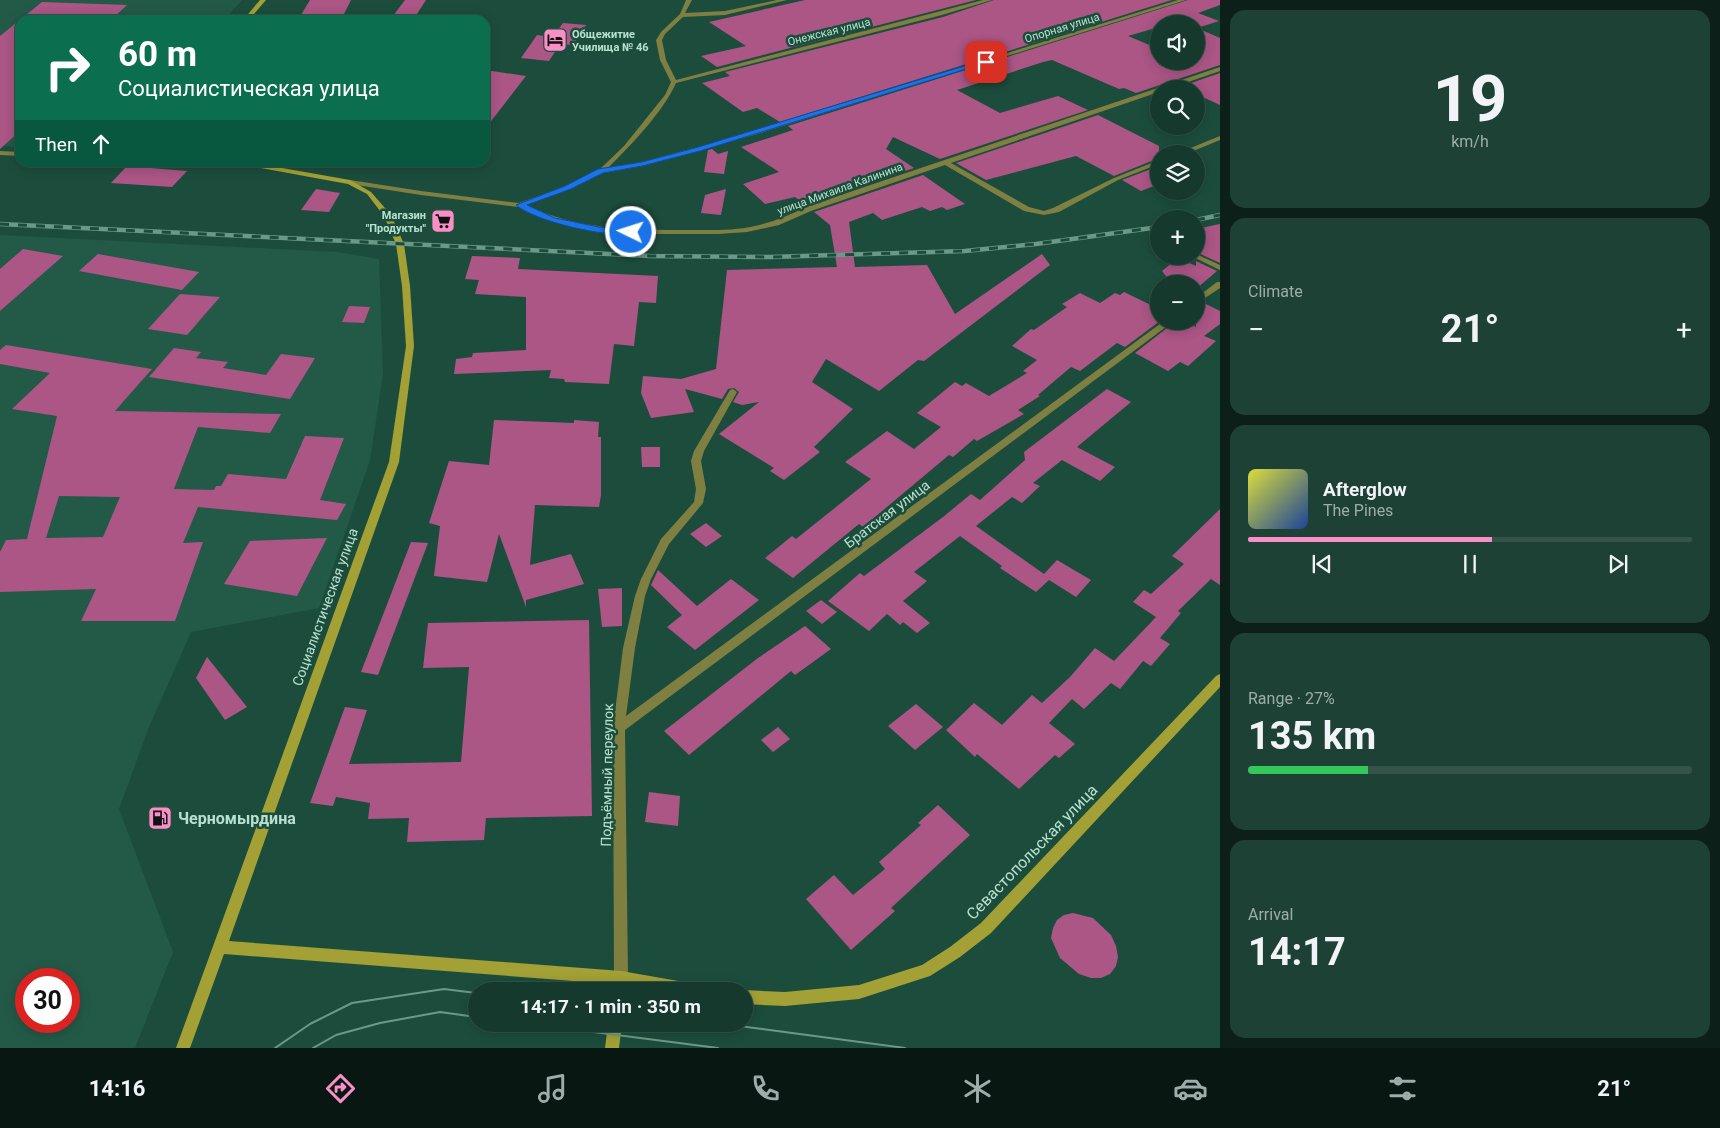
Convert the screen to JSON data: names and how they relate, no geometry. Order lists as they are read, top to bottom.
{
  "streets": {
    "main road": ["Социалистическая улица", "Севастопольская улица"],
    "street": [
      "Опорная улица",
      "Онежская улица",
      "улица Михаила Калинина",
      "Братская улица",
      "Подъёмный переулок"
    ]
  },
  "crossings": [
    ["Опорная улица", "Социалистическая улица"],
    ["Онежская улица", "Социалистическая улица"],
    ["улица Михаила Калинина", "Социалистическая улица"],
    ["Братская улица", "Подъёмный переулок"]
  ],
  "places": {
    "hotel": ["Общежитие Училища № 46"],
    "supermarket": ["Магазин \"Продукты\""],
    "fuel station": ["Черномырдина"]
  },
  "page": {
    "tile": [
      ["19", "km/h"],
      "Climate",
      ["Range · 27%", "135 km"],
      ["Arrival", "14:17"]
    ],
    "map_buttons": ["+", "−"],
    "turn": ["60 m", "Социалистическая улица"],
    "then": "Then",
    "heat": ["−", "21°", "+"],
    "song": ["Afterglow", "The Pines"],
    "limit": "30",
    "trip": "14:17 · 1 min · 350 m",
    "tabs": ["14:16", "21°"]
  }
}
